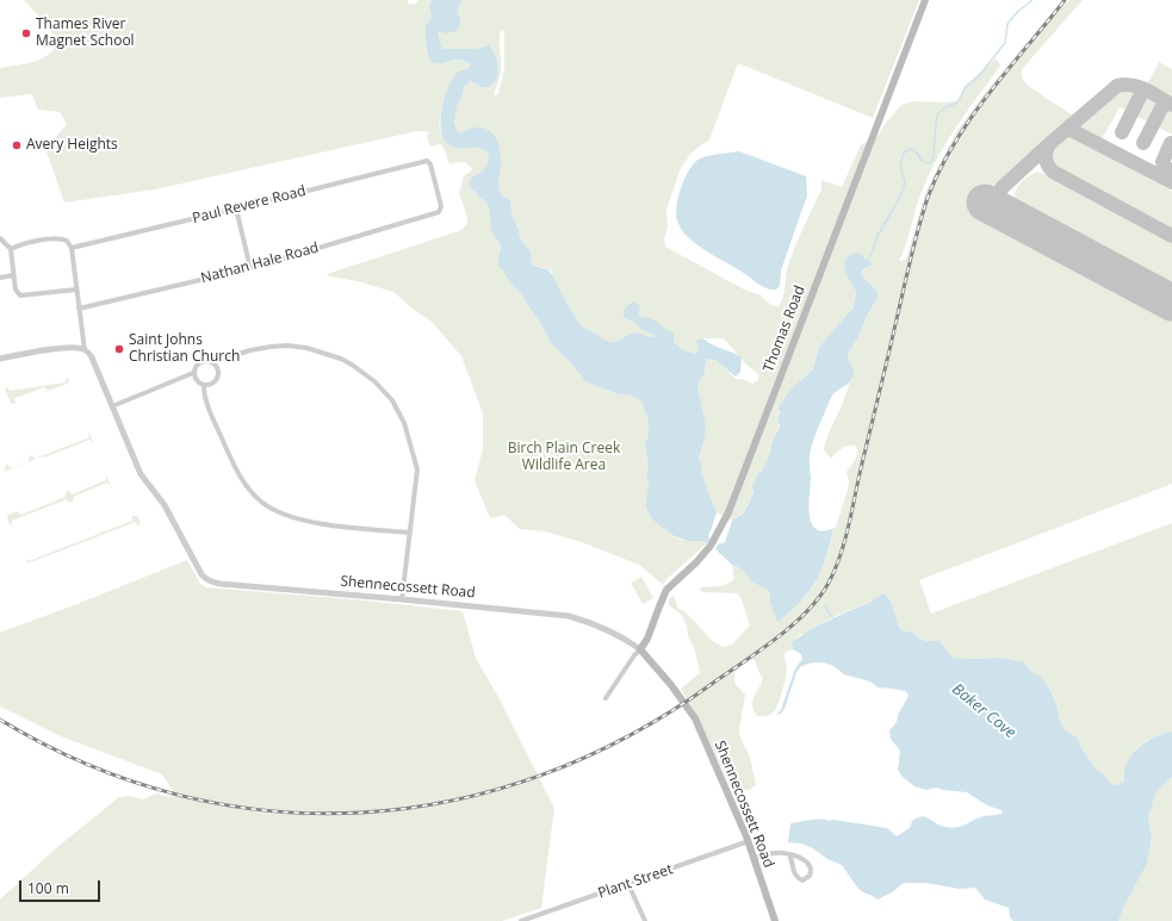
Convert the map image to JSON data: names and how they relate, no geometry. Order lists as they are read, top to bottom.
{
  "streets": {
    "main road": ["Thomas Road", "Shennecossett Road"],
    "street": ["Paul Revere Road", "Nathan Hale Road", "Plant Street"]
  },
  "crossings": [
    ["Paul Revere Road", "Nathan Hale Road"],
    ["Thomas Road", "Shennecossett Road"],
    ["Shennecossett Road", "Plant Street"]
  ],
  "water": ["Baker Cove"],
  "parks": ["Birch Plain Creek Wildlife Area"],
  "places": ["Thames River Magnet School", "Avery Heights", "Saint Johns Christian Church"],
  "scale_bar": "100 m"
}
